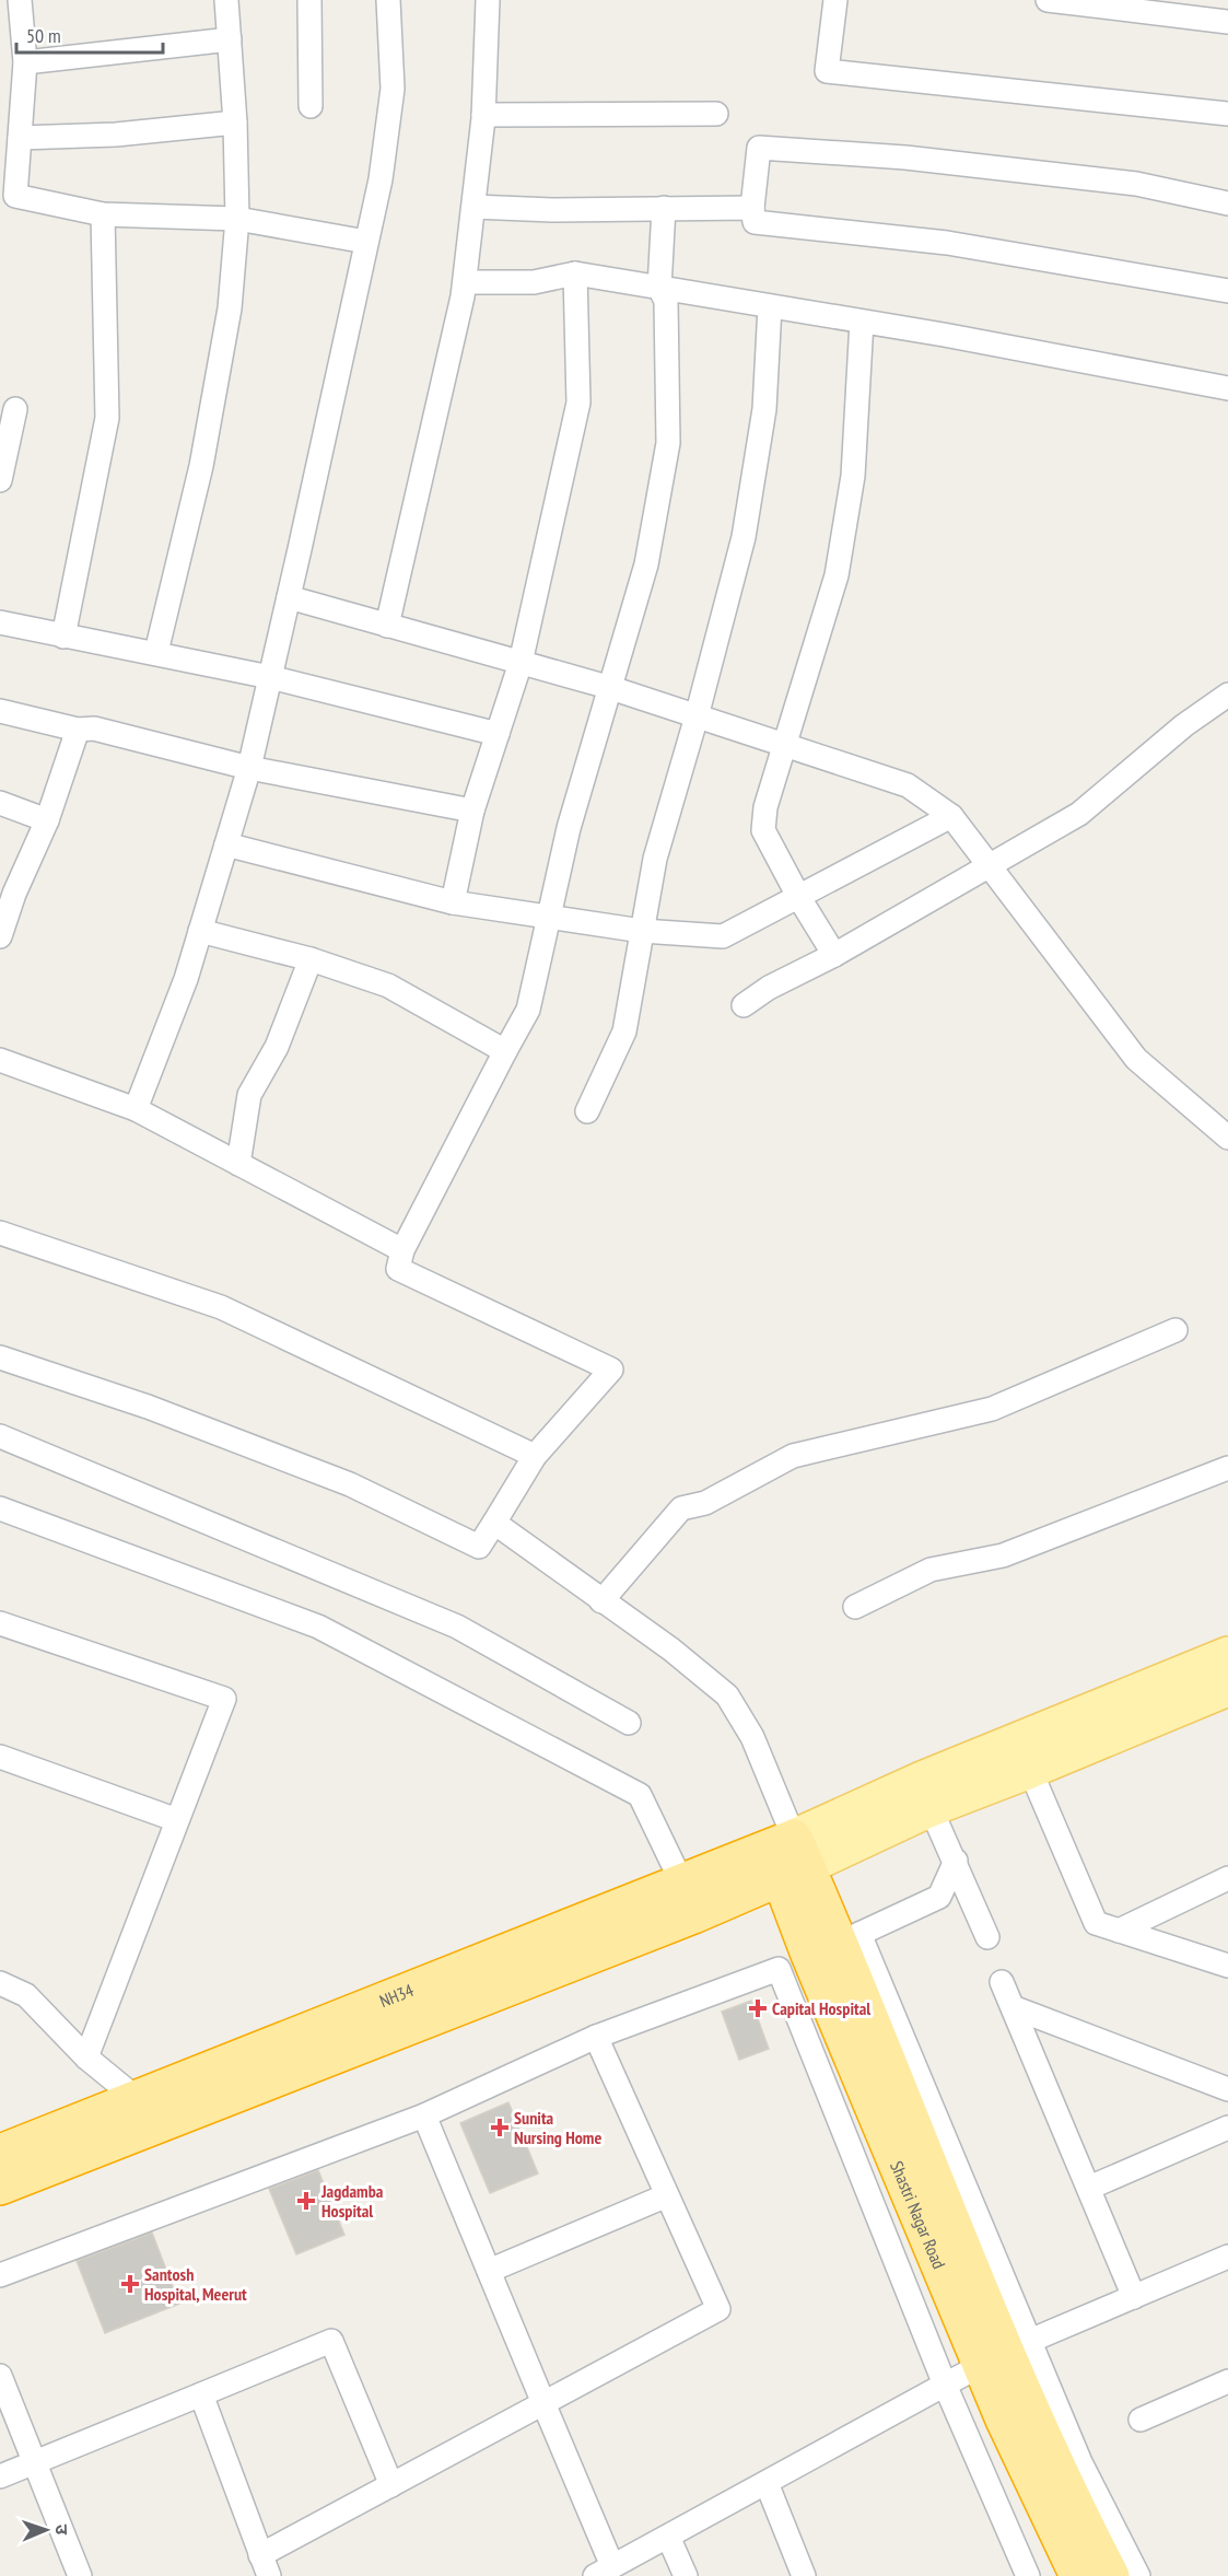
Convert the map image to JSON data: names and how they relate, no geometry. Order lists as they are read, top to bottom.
{
  "streets": {
    "highway": ["NH34", "Shastri Nagar Road"]
  },
  "crossings": [
    ["NH34", "Shastri Nagar Road"]
  ],
  "places": {
    "health": [
      "Capital Hospital",
      "Sunita Nursing Home",
      "Jagdamba Hospital",
      "Santosh Hospital, Meerut"
    ]
  },
  "scale_bar": "50 m",
  "north": "right"
}
